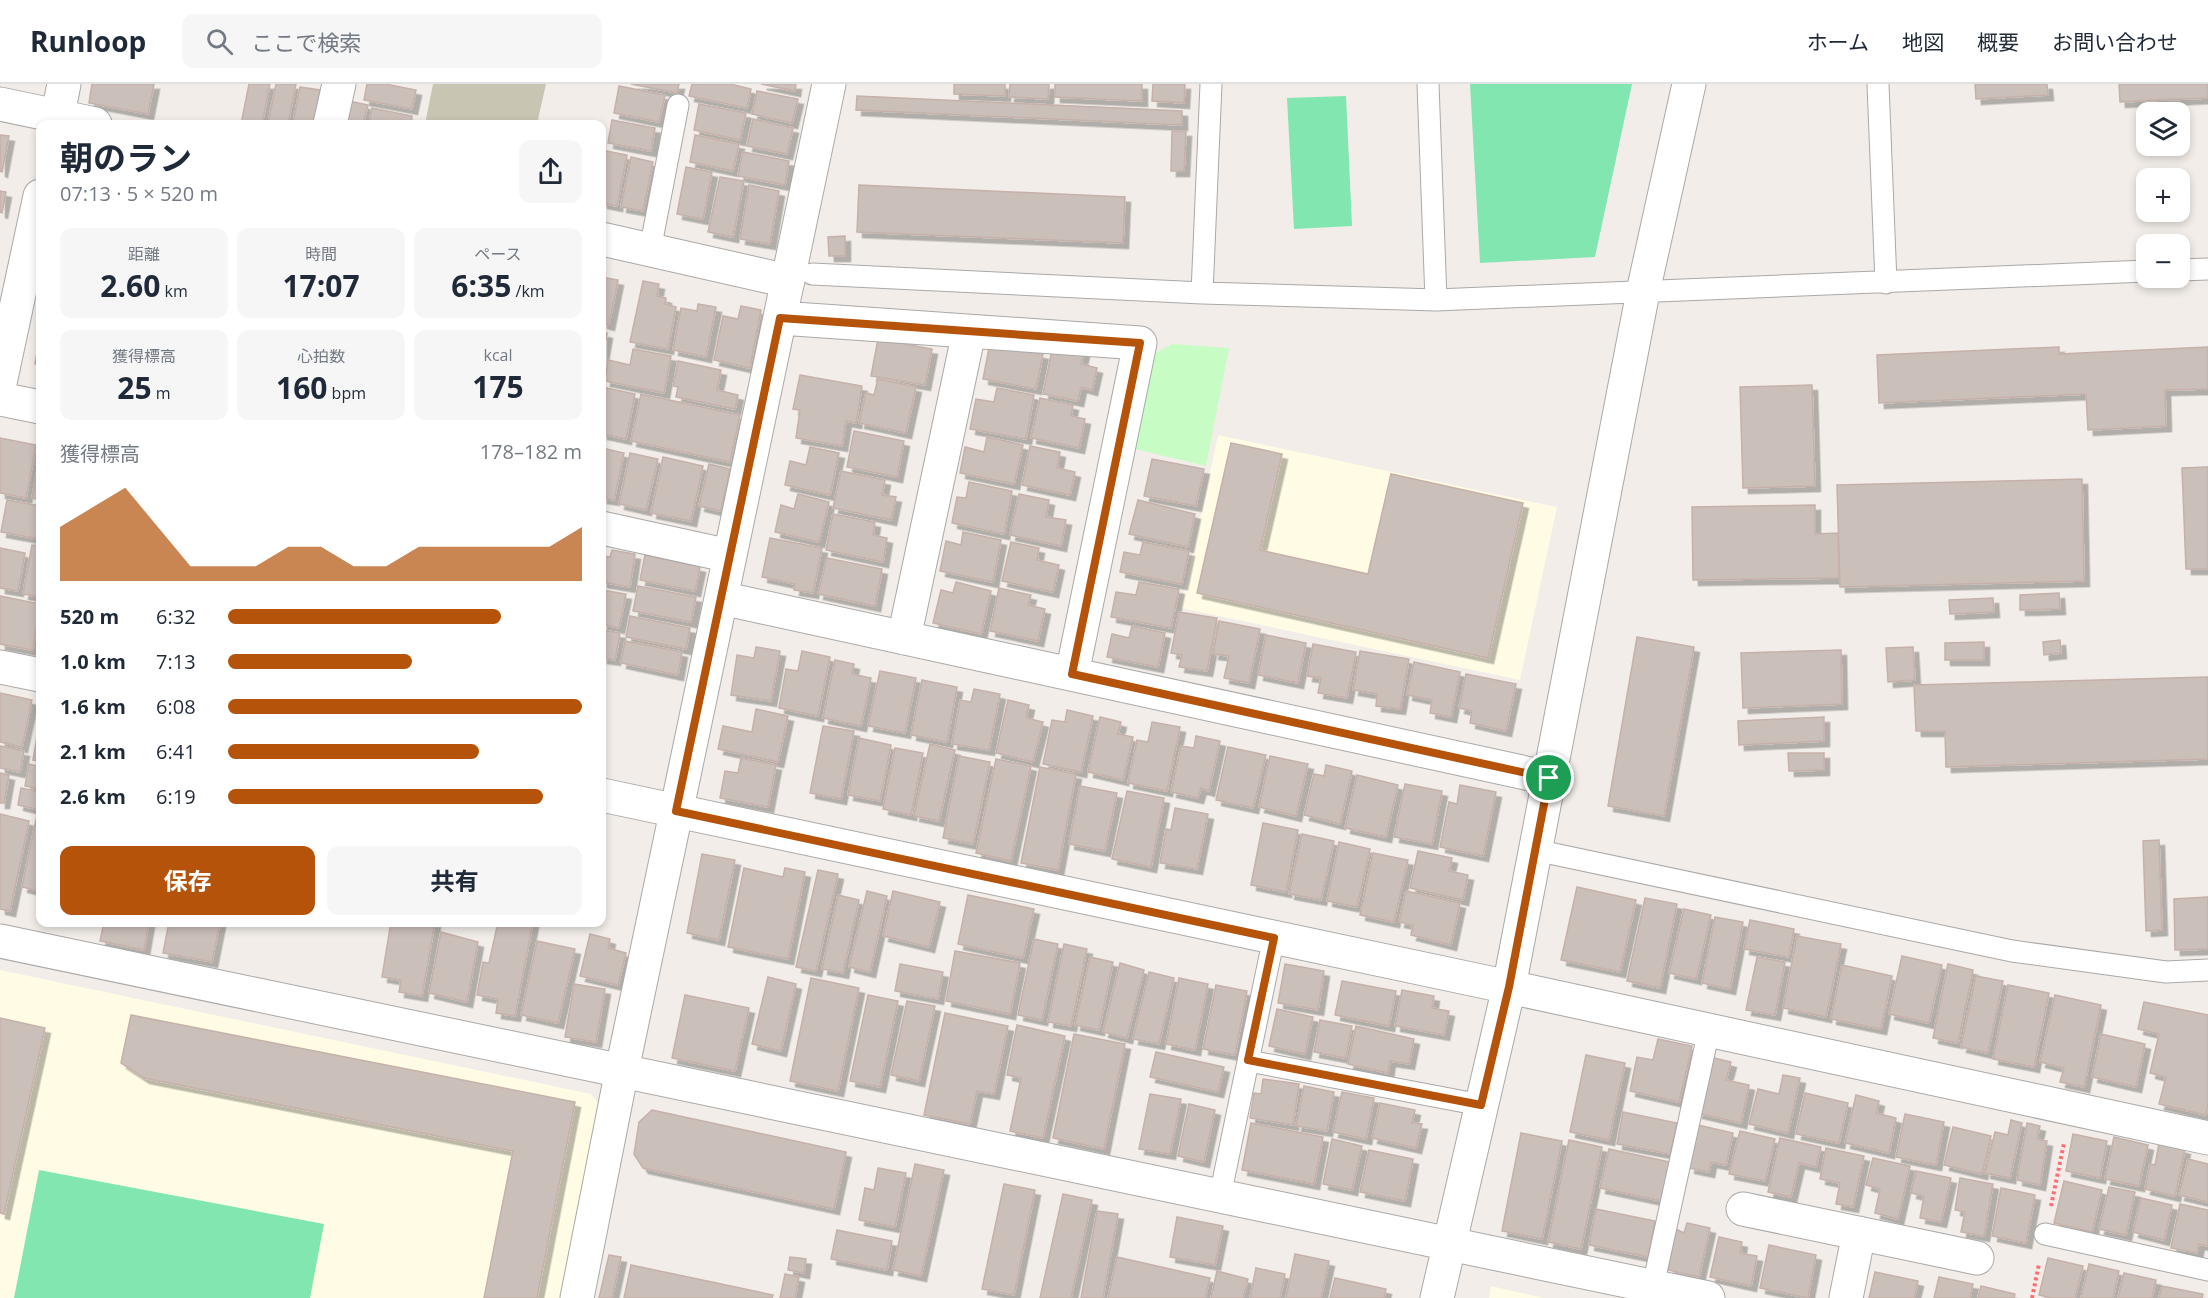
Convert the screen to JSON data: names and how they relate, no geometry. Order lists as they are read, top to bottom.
{
  "page": {
    "header": "Runloop",
    "search": "ここで検索",
    "nav": [
      "ホーム",
      "地図",
      "概要",
      "お問い合わせ"
    ],
    "map_buttons": ["+", "−"],
    "heading": ["朝のラン", "07:13 · 5 × 520 m"],
    "stats": [
      ["距離", "2.60 km"],
      ["時間", "17:07"],
      ["ペース", "6:35 /km"],
      ["獲得標高", "25 m"],
      ["心拍数", "160 bpm"],
      ["kcal", "175"]
    ],
    "chart": ["獲得標高", "178–182 m"],
    "list": [
      {
        "name": "520 m",
        "note": "6:32"
      },
      {
        "name": "1.0 km",
        "note": "7:13"
      },
      {
        "name": "1.6 km",
        "note": "6:08"
      },
      {
        "name": "2.1 km",
        "note": "6:41"
      },
      {
        "name": "2.6 km",
        "note": "6:19"
      }
    ],
    "buttons": ["保存", "共有"]
  }
}
